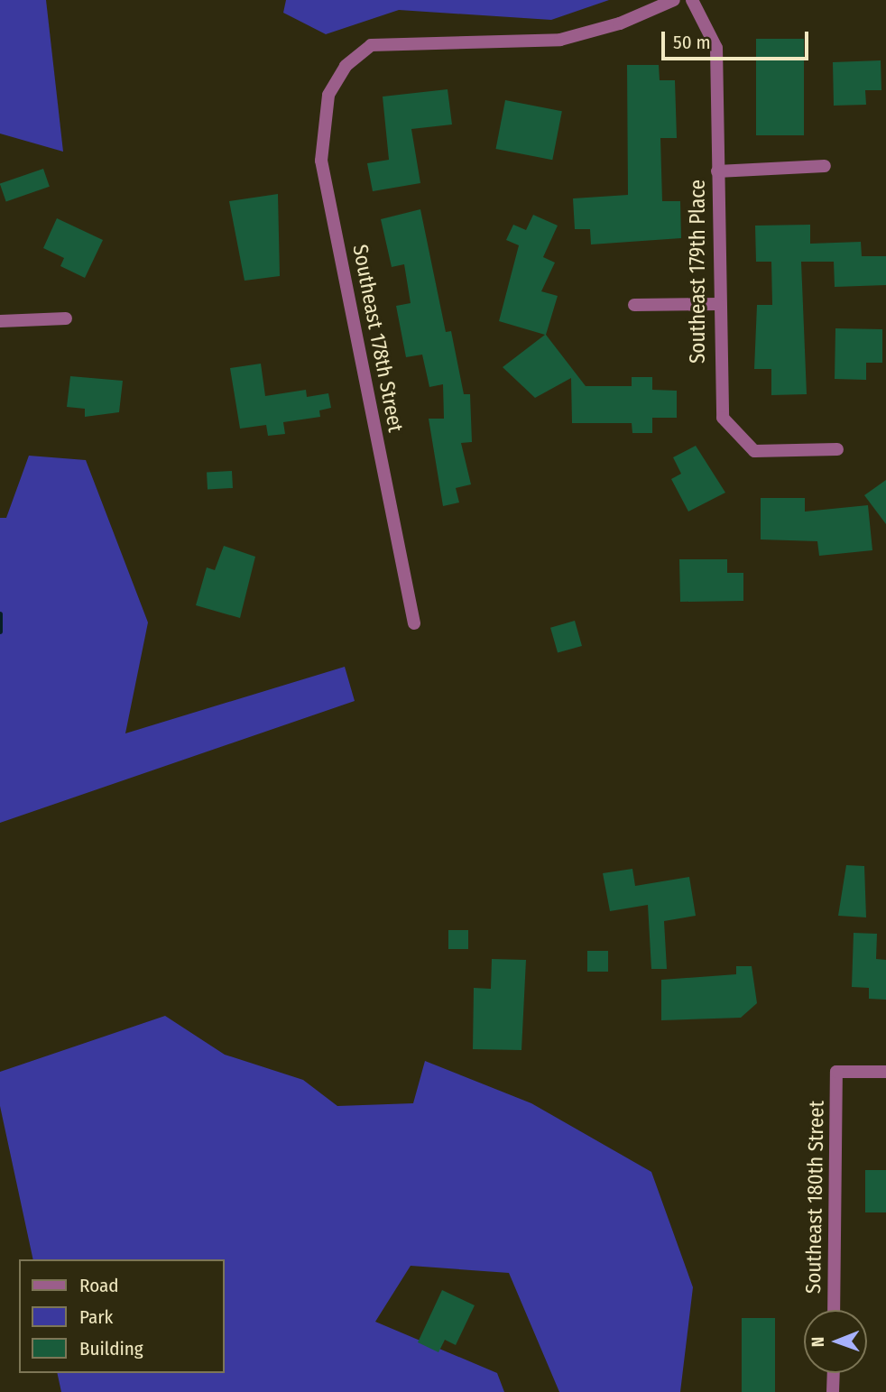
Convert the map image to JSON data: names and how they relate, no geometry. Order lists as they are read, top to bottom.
{
  "streets": {
    "street": ["Southeast 179th Place", "Southeast 178th Street", "Southeast 180th Street"]
  },
  "legend": ["Road", "Park", "Building"],
  "scale_bar": "50 m",
  "north": "left"
}
